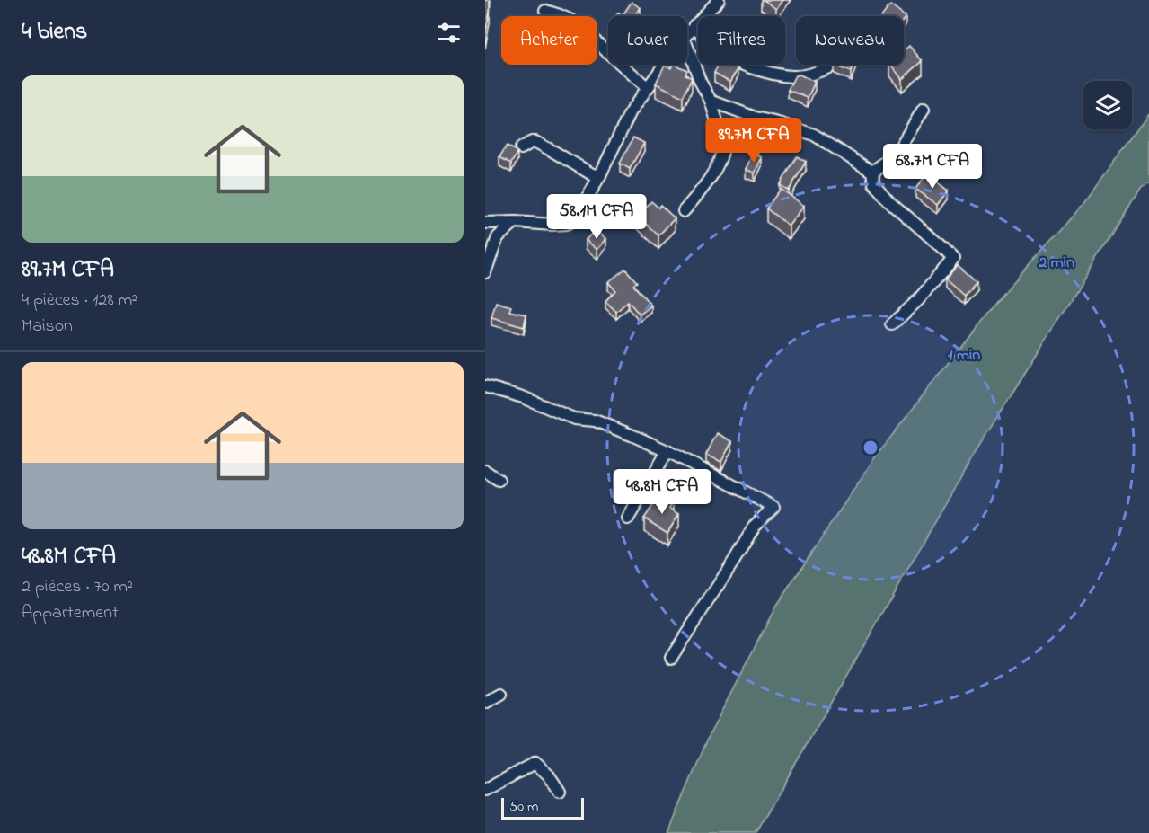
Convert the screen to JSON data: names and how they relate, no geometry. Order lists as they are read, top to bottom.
{
  "scale_bar": "50 m",
  "page": {
    "heading": "4 biens",
    "chip": [
      "Acheter",
      "Louer",
      "Filtres",
      "Nouveau"
    ],
    "list": [
      {
        "name": "89.7M CFA",
        "note": "4 pièces · 128 m² · Maison"
      },
      {
        "name": "48.8M CFA",
        "note": "2 pièces · 70 m² · Appartement"
      }
    ],
    "price": [
      "89.7M CFA",
      "68.7M CFA",
      "58.1M CFA",
      "48.8M CFA"
    ],
    "scale": "50 m"
  },
  "rings": ["2 min", "1 min"]
}
